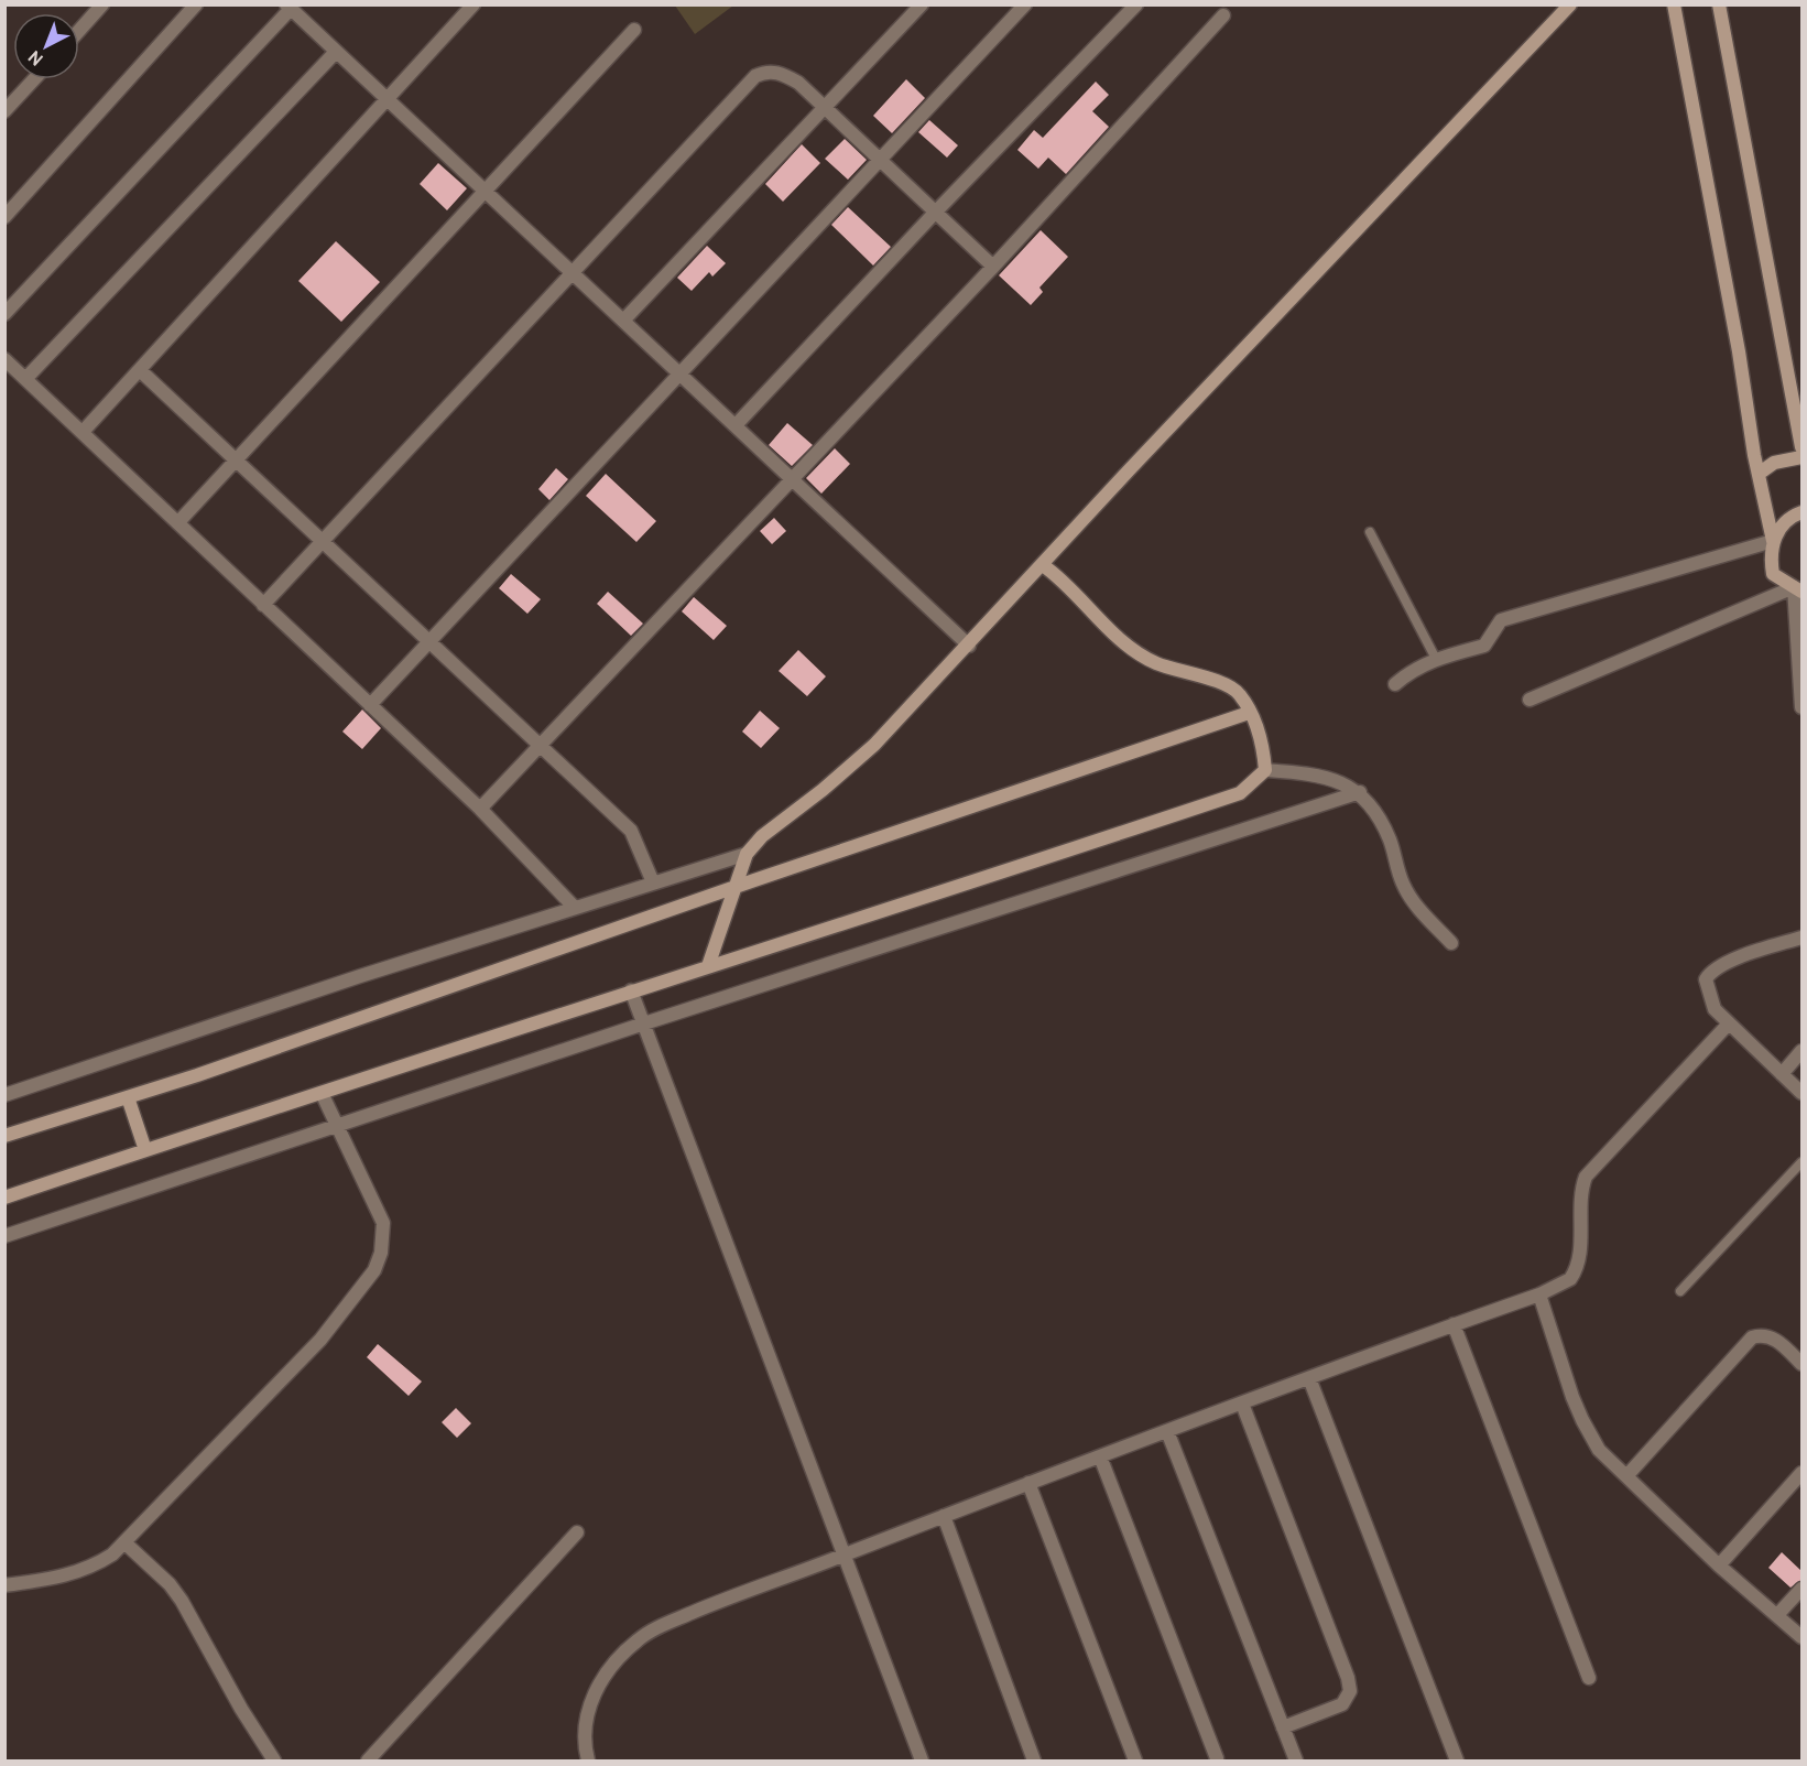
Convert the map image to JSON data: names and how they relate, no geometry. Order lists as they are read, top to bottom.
{
  "north": "bottom left"
}
